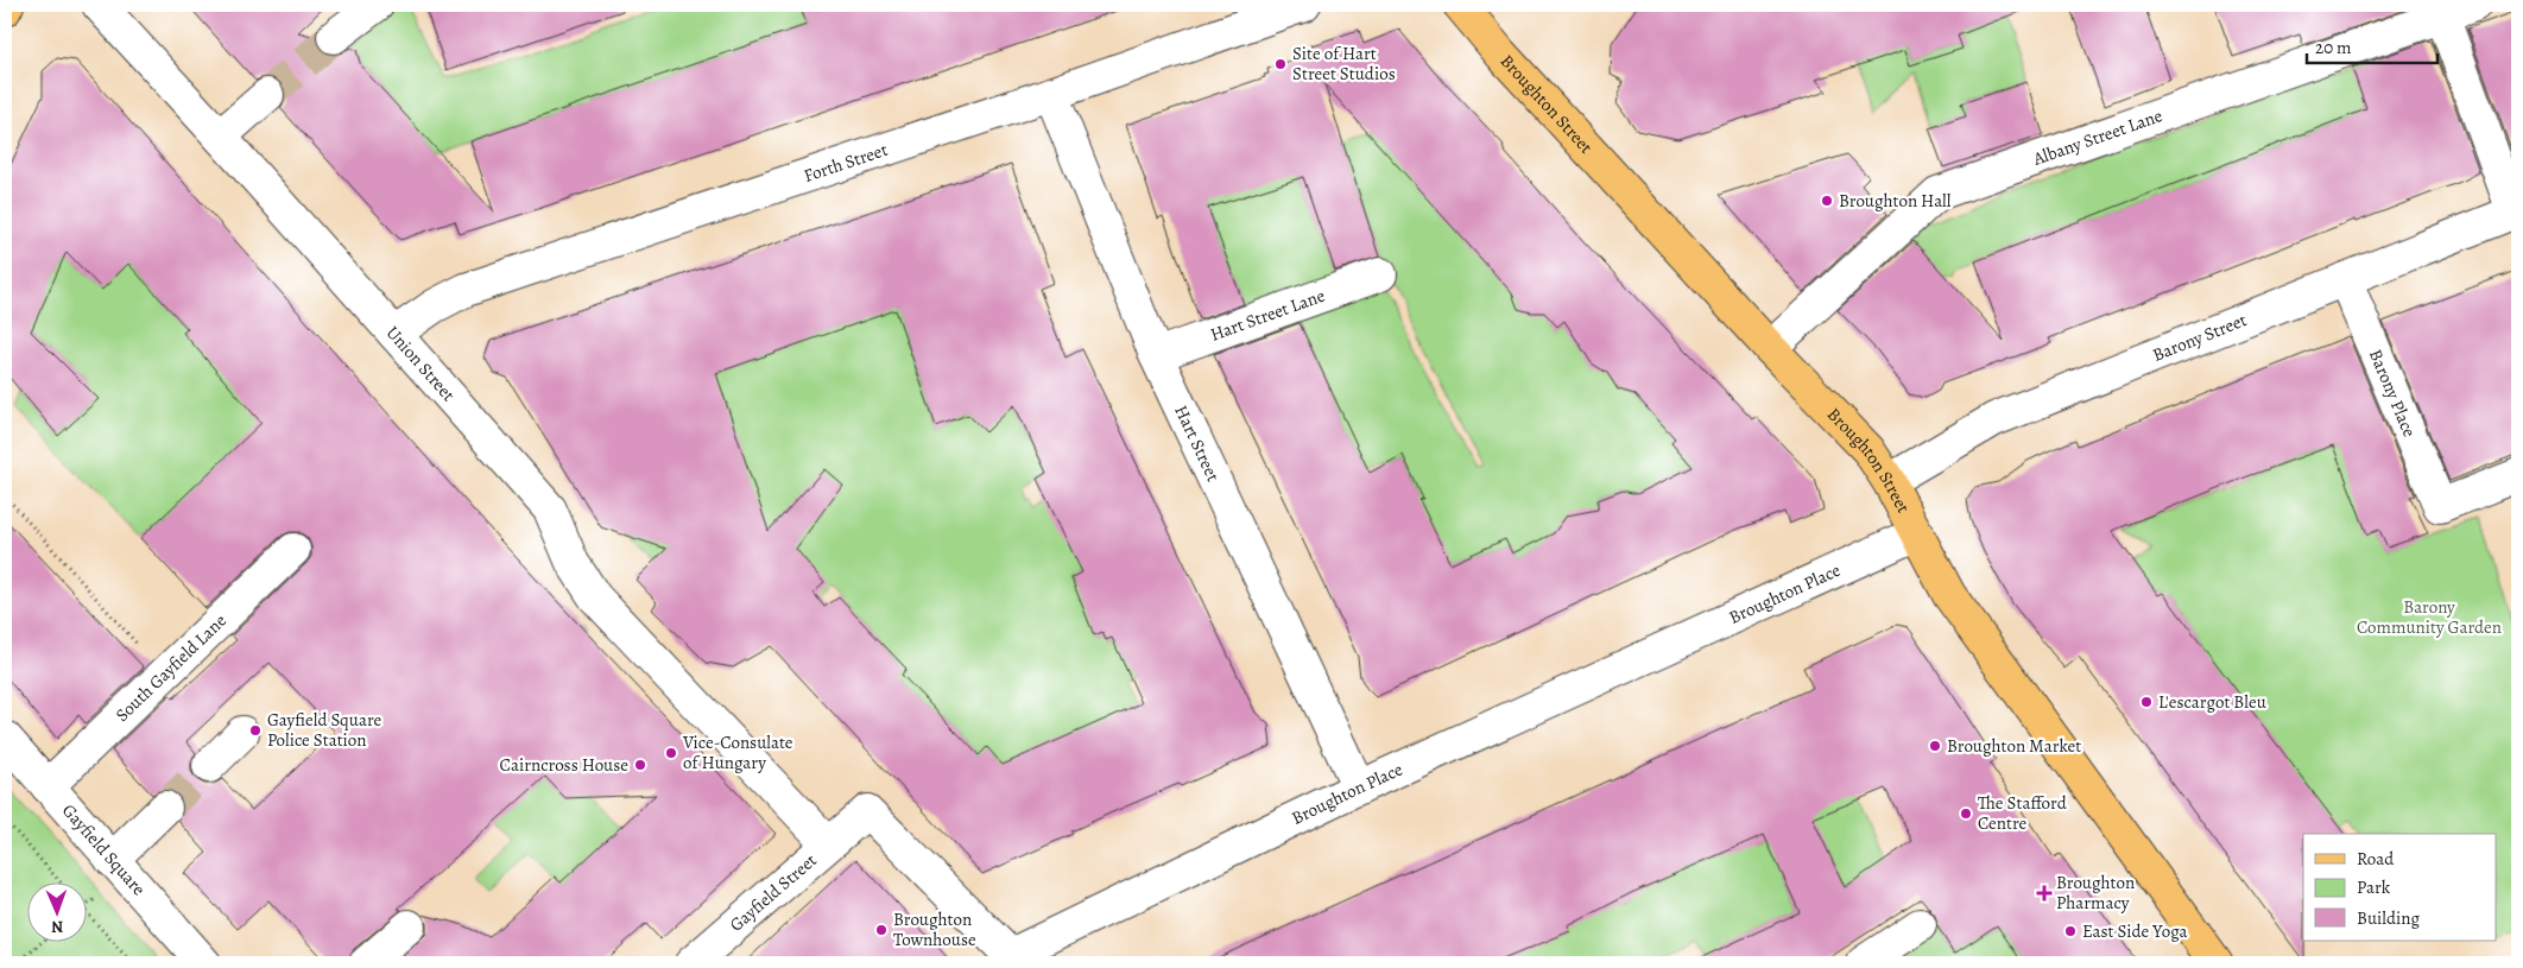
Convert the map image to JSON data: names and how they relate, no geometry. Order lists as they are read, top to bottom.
{
  "streets": {
    "main road": ["Broughton Street"],
    "street": [
      "Albany Street Lane",
      "Forth Street",
      "Hart Street Lane",
      "Barony Street",
      "Union Street",
      "Barony Place",
      "Hart Street",
      "Broughton Place",
      "South Gayfield Lane",
      "Gayfield Square",
      "Gayfield Street"
    ]
  },
  "crossings": [
    ["Broughton Street", "Albany Street Lane"],
    ["Broughton Street", "Barony Street"],
    ["Broughton Street", "Broughton Place"],
    ["Forth Street", "Union Street"],
    ["Forth Street", "Hart Street"],
    ["Hart Street Lane", "Hart Street"],
    ["Barony Street", "Barony Place"],
    ["Union Street", "Broughton Place"],
    ["Union Street", "Gayfield Street"],
    ["Hart Street", "Broughton Place"],
    ["Broughton Place", "Gayfield Street"],
    ["South Gayfield Lane", "Gayfield Square"]
  ],
  "parks": ["Barony Community Garden"],
  "places": {
    "other": [
      "Site of Hart Street Studios",
      "Broughton Hall",
      "L'escargot Bleu",
      "Gayfield Square Police Station",
      "Broughton Market",
      "Vice-Consulate of Hungary",
      "Cairncross House",
      "The Stafford Centre",
      "Broughton Townhouse",
      "East Side Yoga"
    ],
    "health": ["Broughton Pharmacy"]
  },
  "legend": ["Road", "Park", "Building"],
  "scale_bar": "20 m",
  "north": "bottom"
}
